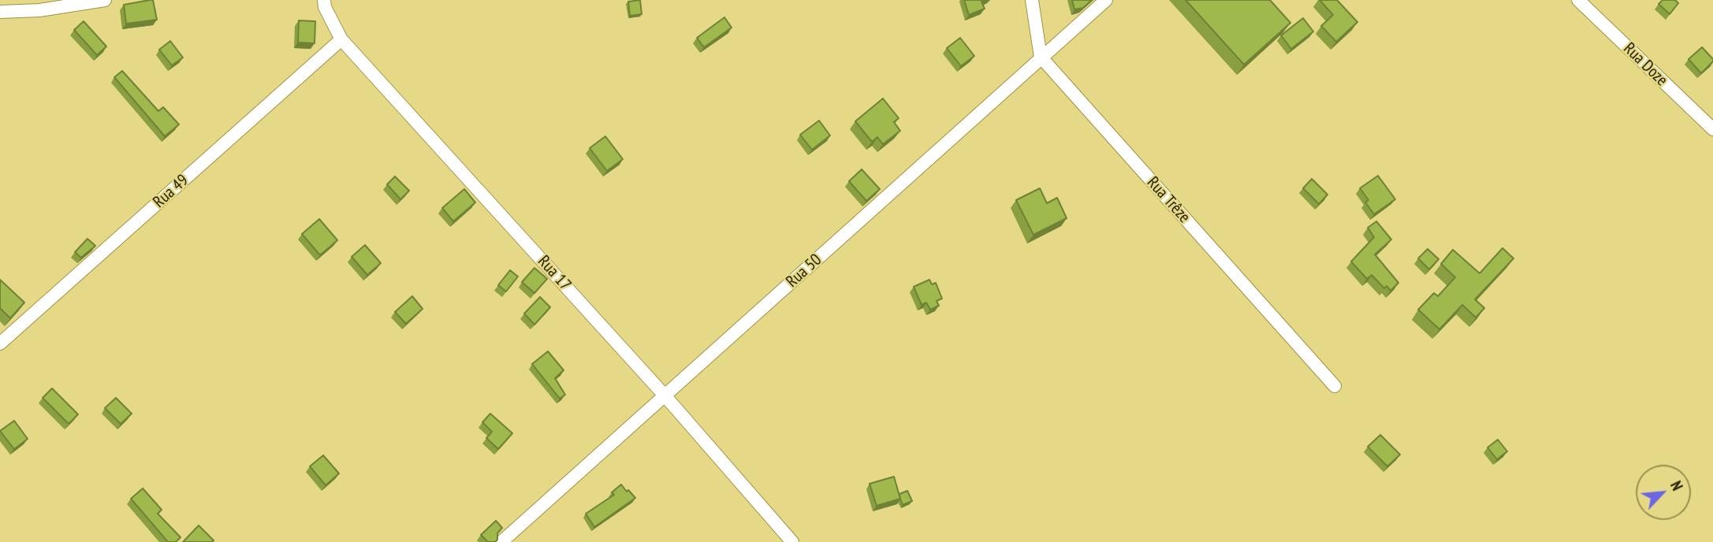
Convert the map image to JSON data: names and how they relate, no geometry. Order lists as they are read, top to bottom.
{
  "streets": {
    "street": [
      "Rua Doze",
      "Rua 49",
      "Rua Trêze",
      "Rua 50",
      "Rua 17"
    ]
  },
  "crossings": [
    ["Rua 49", "Rua 17"],
    ["Rua Trêze", "Rua 50"],
    ["Rua 50", "Rua 17"]
  ],
  "north": "top right"
}
